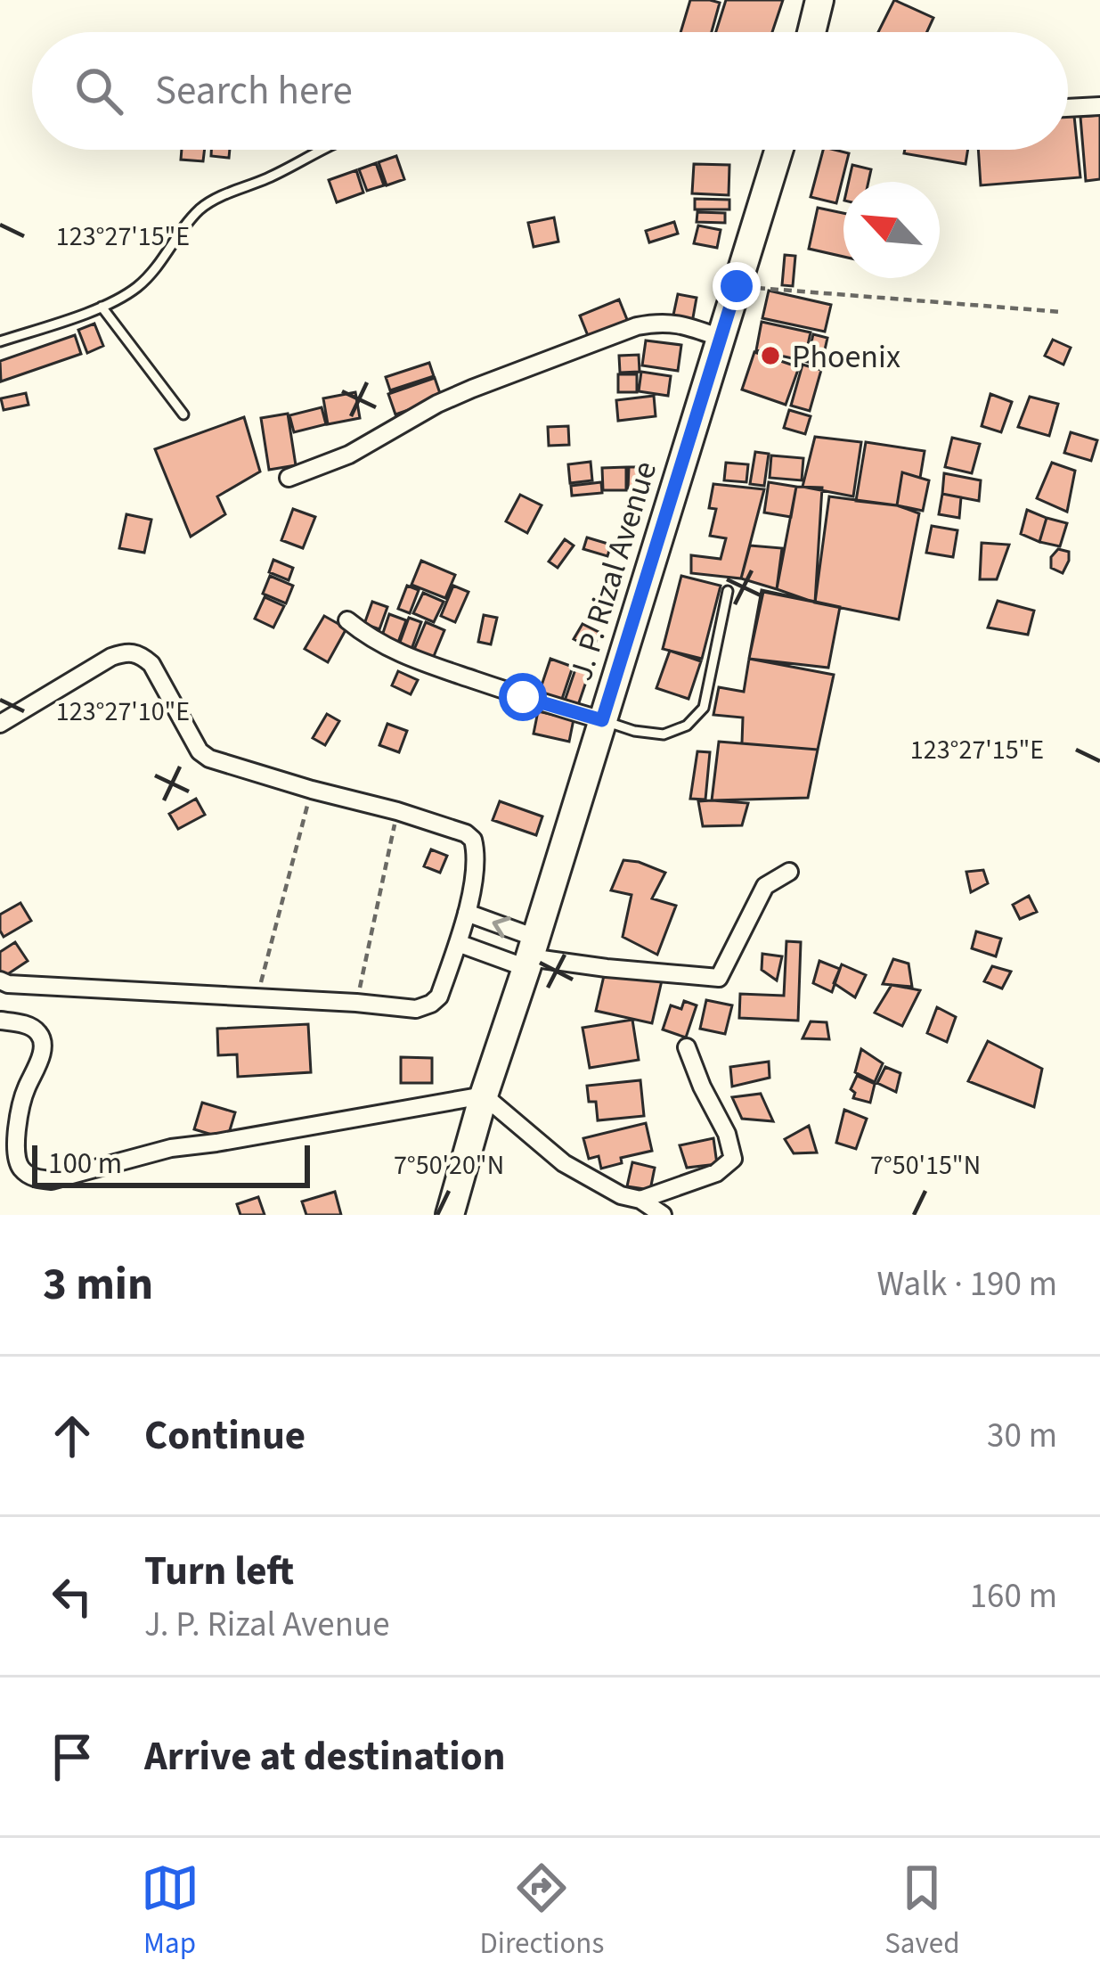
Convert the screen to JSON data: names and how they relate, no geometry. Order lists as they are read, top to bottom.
{
  "streets": {
    "main road": ["J. P. Rizal Avenue"]
  },
  "places": ["Phoenix"],
  "scale_bar": "100 m",
  "north": "top left",
  "page": {
    "search": "Search here",
    "scale": "100 m",
    "heading": ["3 min", "Walk · 190 m"],
    "list": [
      ["Continue", "30 m"],
      ["Turn left", "J. P. Rizal Avenue", "160 m"],
      "Arrive at destination"
    ],
    "nav": ["Map", "Directions", "Saved"]
  },
  "coordinates": [
    "123°27'15\"E",
    "123°27'10\"E",
    "7°50'20\"N",
    "7°50'15\"N"
  ]
}
